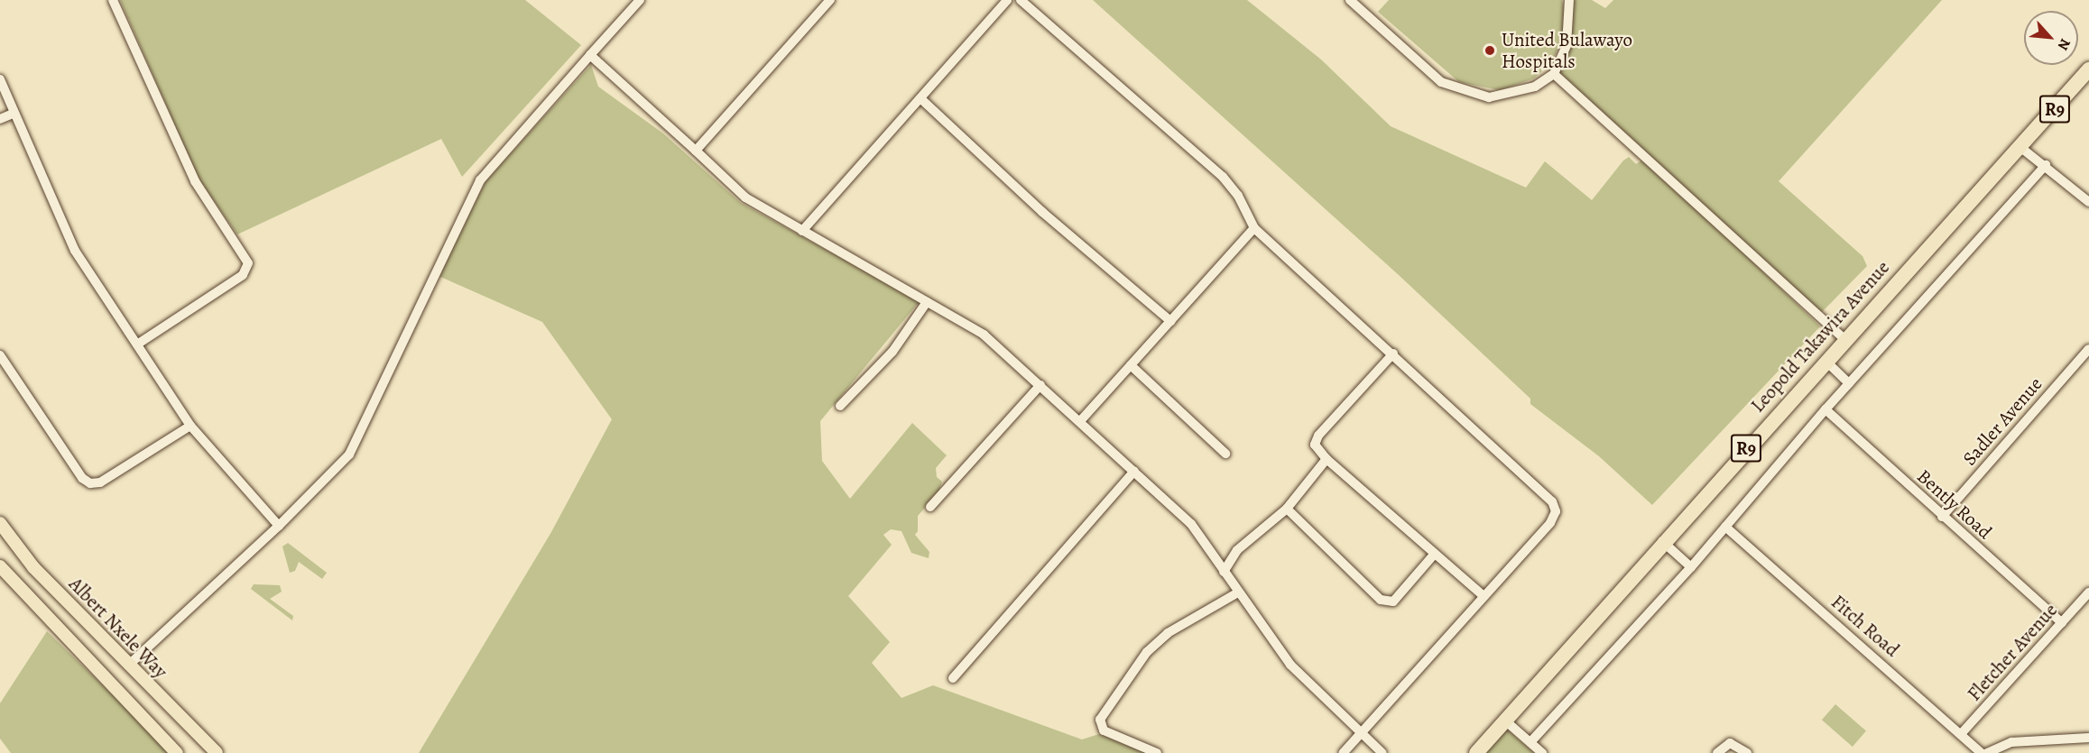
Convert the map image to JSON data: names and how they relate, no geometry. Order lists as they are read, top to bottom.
{
  "streets": {
    "highway": ["R9", "Leopold Takawira Avenue"],
    "main road": ["Albert Nxele Way"],
    "street": [
      "Sadler Avenue",
      "Bently Road",
      "Fitch Road",
      "Fletcher Avenue"
    ]
  },
  "crossings": [
    ["Sadler Avenue", "Bently Road"],
    ["Bently Road", "Fletcher Avenue"],
    ["Fitch Road", "Fletcher Avenue"]
  ],
  "places": ["United Bulawayo Hospitals"],
  "north": "bottom right"
}
